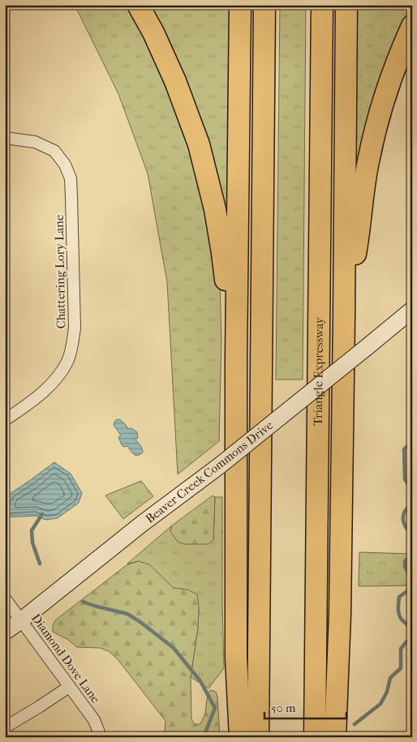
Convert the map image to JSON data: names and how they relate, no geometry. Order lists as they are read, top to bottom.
{
  "streets": {
    "highway": ["Triangle Expressway"],
    "street": ["Chattering Lory Lane", "Beaver Creek Commons Drive", "Diamond Dove Lane"]
  },
  "crossings": [
    ["Beaver Creek Commons Drive", "Diamond Dove Lane"]
  ],
  "scale_bar": "50 m"
}
